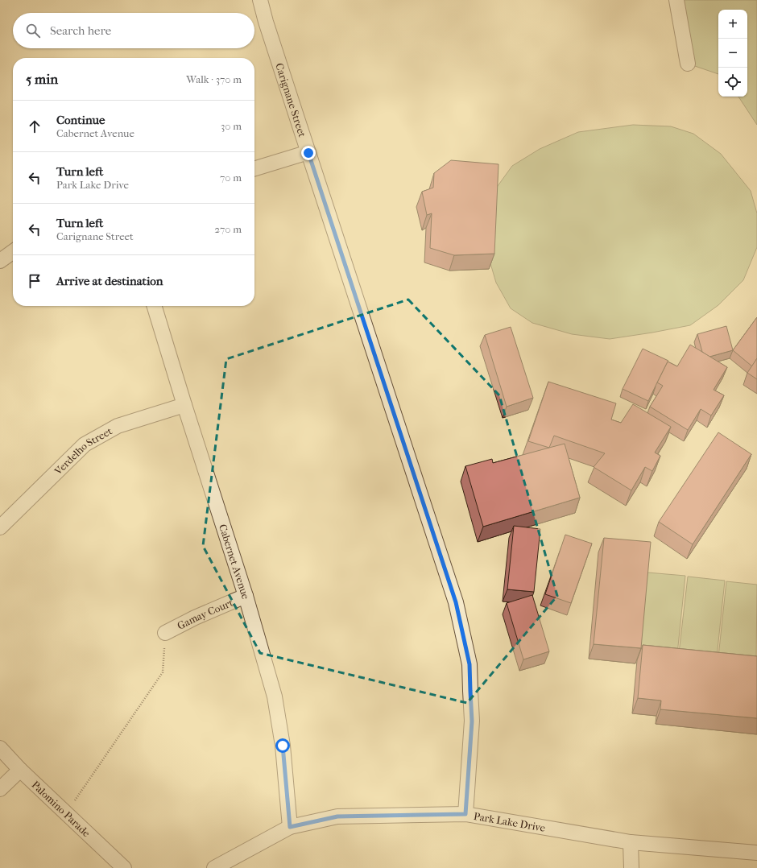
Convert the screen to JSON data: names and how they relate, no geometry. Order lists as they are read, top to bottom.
{
  "streets": {
    "street": [
      "Carignane Street",
      "Verdelho Street",
      "Cabernet Avenue",
      "Gamay Court",
      "Palomino Parade",
      "Park Lake Drive"
    ]
  },
  "crossings": [
    ["Carignane Street", "Park Lake Drive"],
    ["Verdelho Street", "Cabernet Avenue"],
    ["Cabernet Avenue", "Gamay Court"],
    ["Cabernet Avenue", "Park Lake Drive"]
  ],
  "page": {
    "map_buttons": ["+", "−"],
    "search": "Search here",
    "heading": ["5 min", "Walk · 370 m"],
    "list": [
      ["Continue", "Cabernet Avenue", "30 m"],
      ["Turn left", "Park Lake Drive", "70 m"],
      ["Turn left", "Carignane Street", "270 m"],
      "Arrive at destination"
    ]
  }
}
